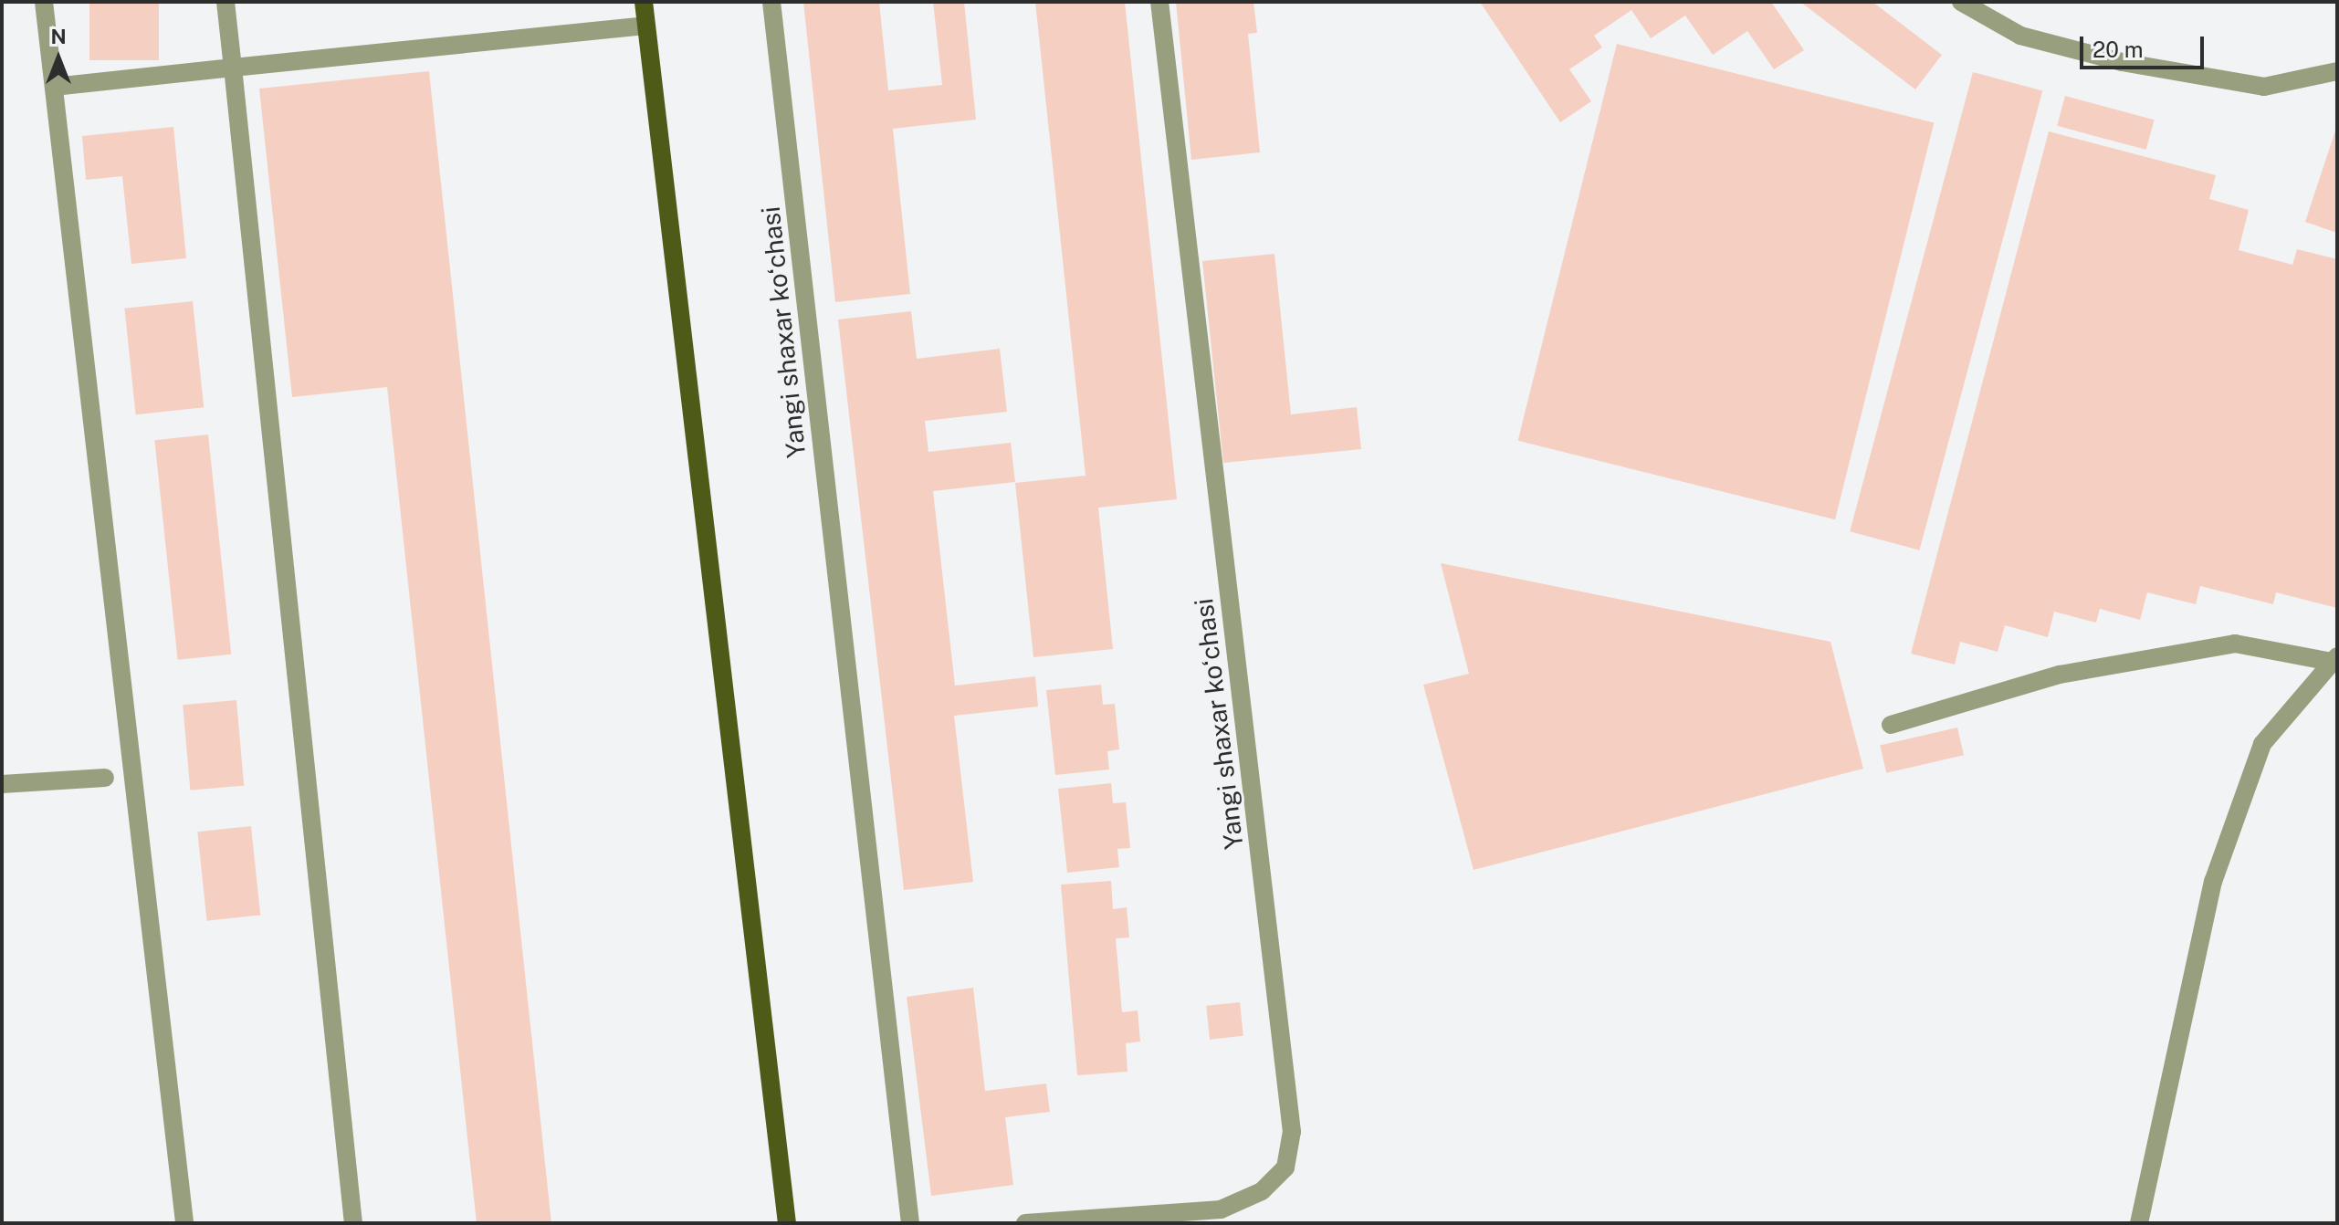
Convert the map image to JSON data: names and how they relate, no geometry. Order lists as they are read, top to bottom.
{
  "streets": {
    "street": ["Yangi shaxar koʻchasi"]
  },
  "scale_bar": "20 m",
  "north": "top"
}
